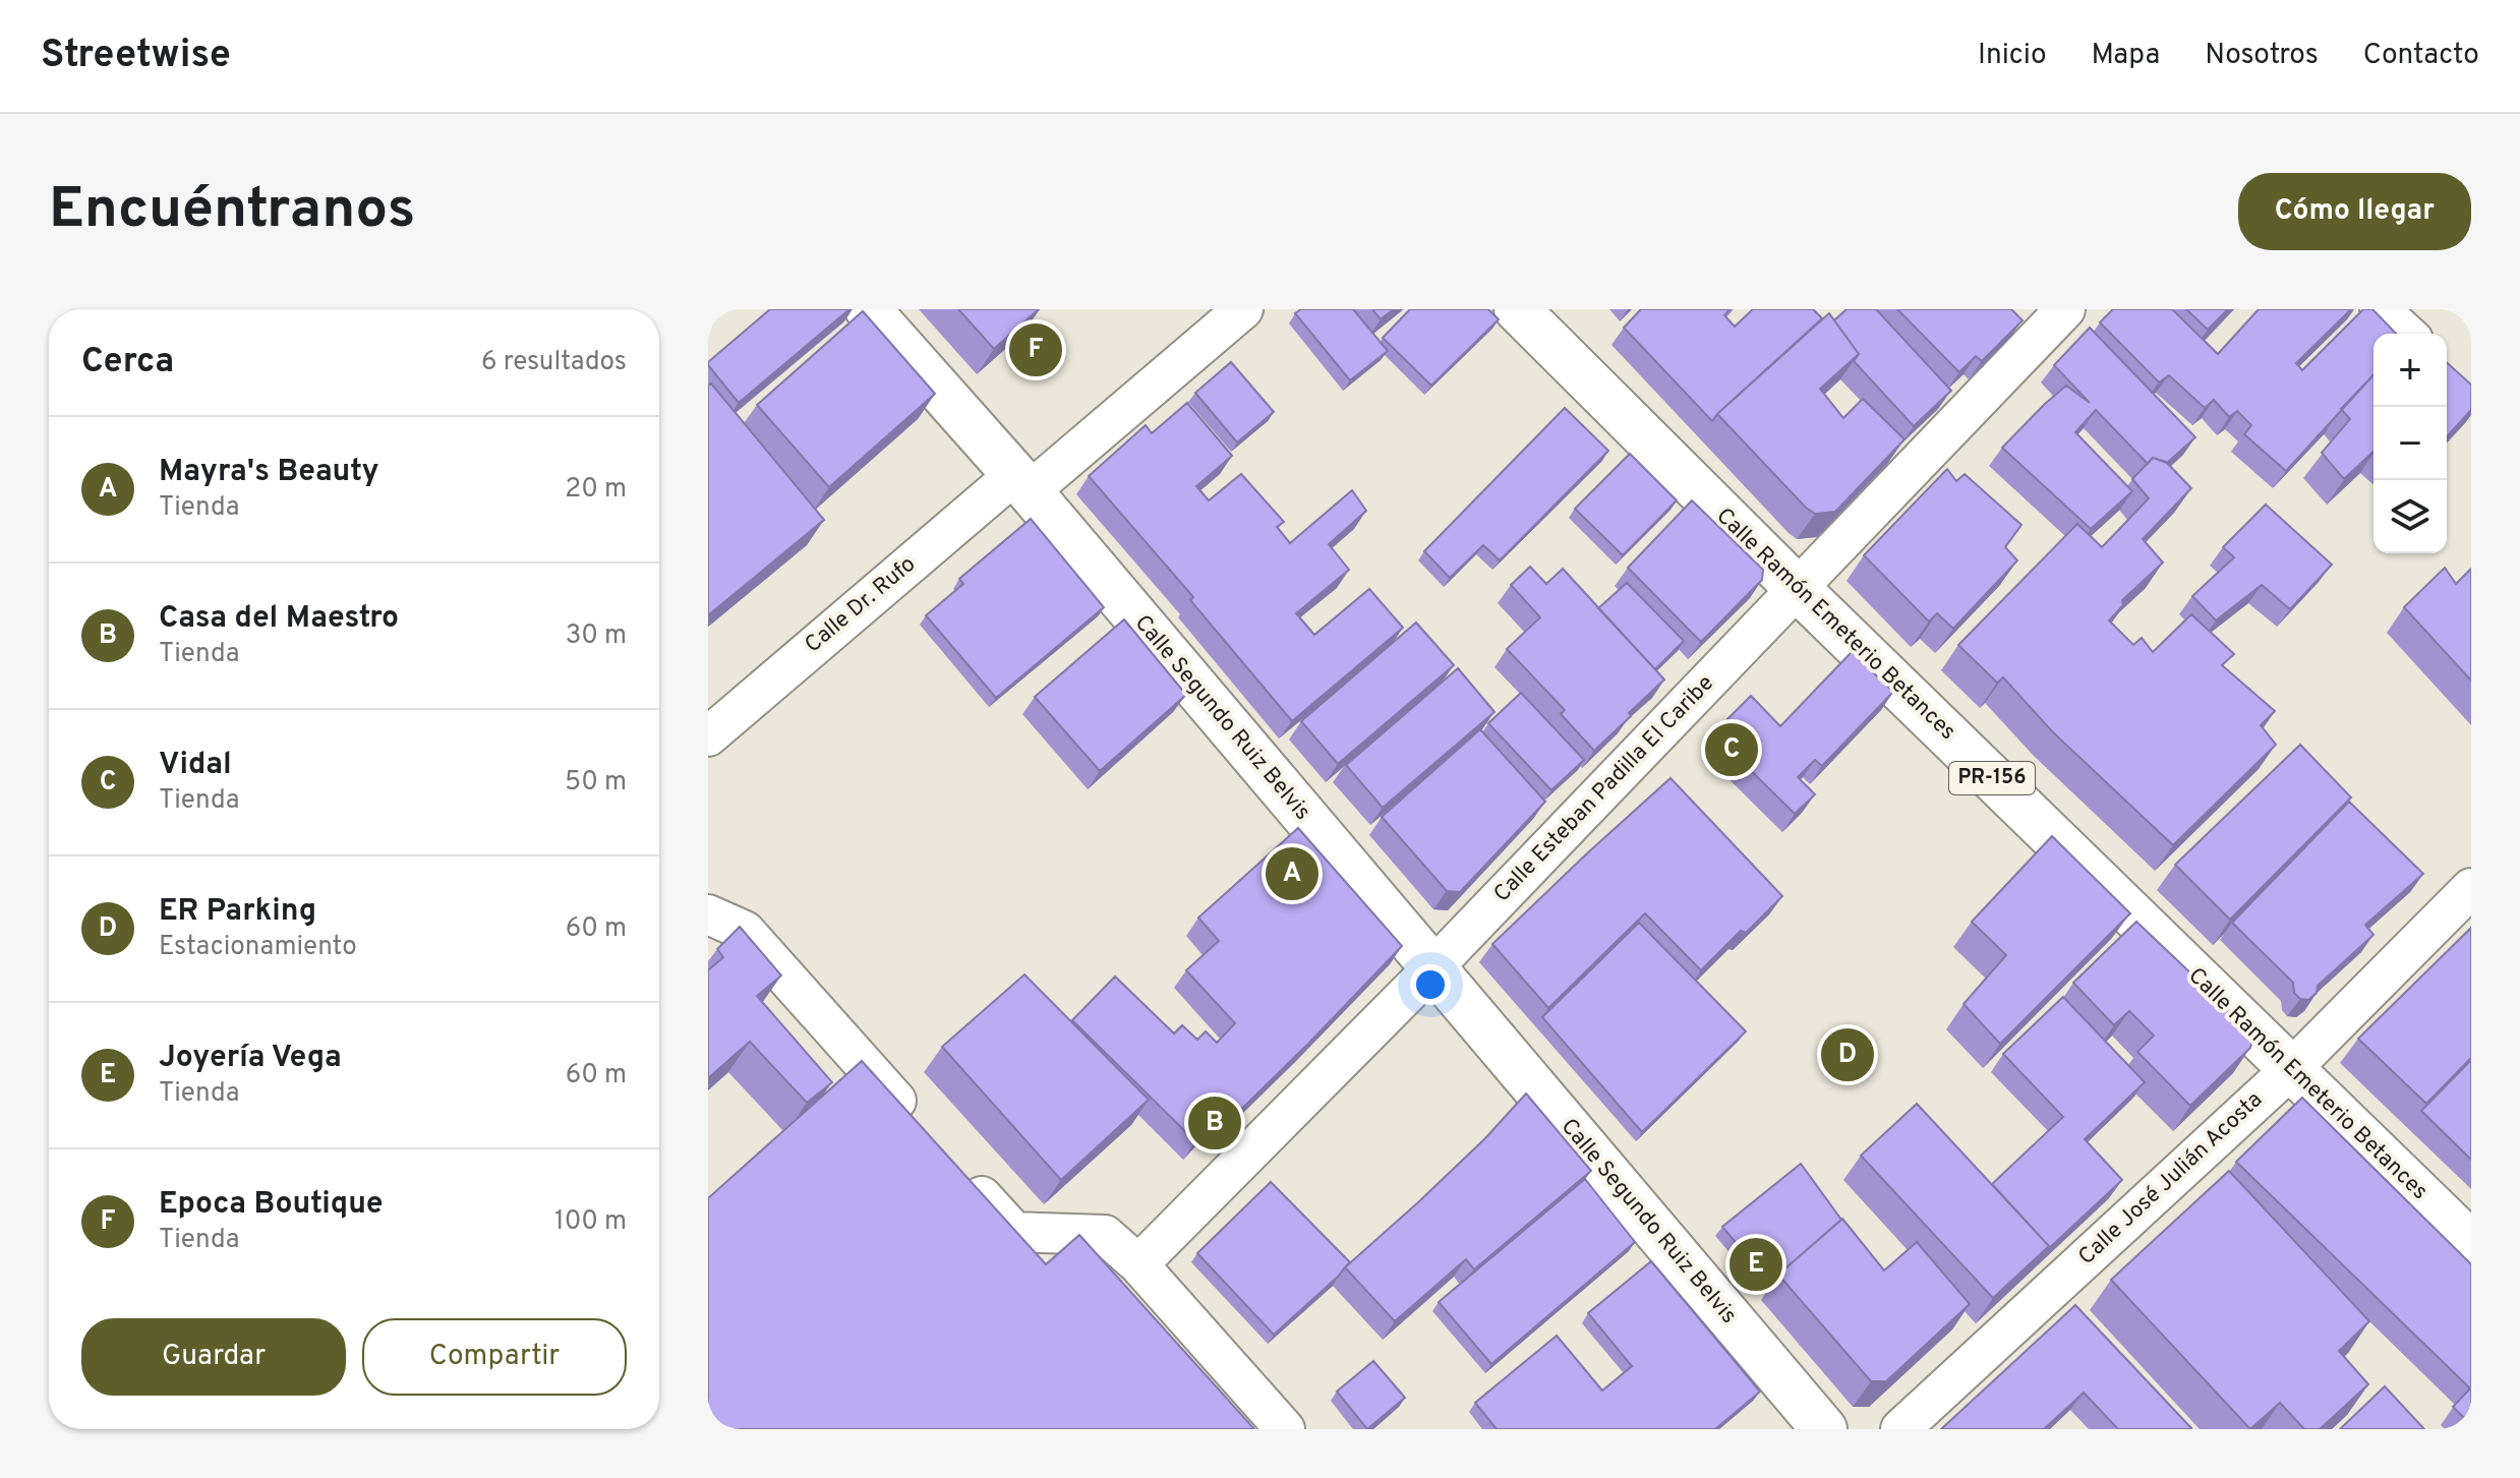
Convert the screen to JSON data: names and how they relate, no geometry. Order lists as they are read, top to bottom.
{
  "streets": {
    "street": [
      "Calle Dr. Rufo",
      "Calle Ramón Emeterio Betances",
      "Calle Segundo Ruiz Belvis",
      "PR-156",
      "Calle Esteban Padilla El Caribe",
      "Calle José Julián Acosta"
    ]
  },
  "crossings": [
    ["Calle Dr. Rufo", "Calle Segundo Ruiz Belvis"],
    ["Calle Ramón Emeterio Betances", "Calle Esteban Padilla El Caribe"],
    ["Calle Ramón Emeterio Betances", "Calle José Julián Acosta"],
    ["Calle Segundo Ruiz Belvis", "Calle Esteban Padilla El Caribe"]
  ],
  "page": {
    "header": "Streetwise",
    "nav": [
      "Inicio",
      "Mapa",
      "Nosotros",
      "Contacto"
    ],
    "buttons": [
      "Cómo llegar",
      ["Guardar", "Compartir"]
    ],
    "title": "Encuéntranos",
    "heading": ["Cerca", "6 resultados"],
    "pins": [
      "F",
      "C",
      "A",
      "D",
      "B",
      "E"
    ],
    "map_buttons": ["+", "−"],
    "list": [
      {
        "mark": "A",
        "name": "Mayra's Beauty",
        "note": "Tienda",
        "value": "20 m"
      },
      {
        "mark": "B",
        "name": "Casa del Maestro",
        "note": "Tienda",
        "value": "30 m"
      },
      {
        "mark": "C",
        "name": "Vidal",
        "note": "Tienda",
        "value": "50 m"
      },
      {
        "mark": "D",
        "name": "ER Parking",
        "note": "Estacionamiento",
        "value": "60 m"
      },
      {
        "mark": "E",
        "name": "Joyería Vega",
        "note": "Tienda",
        "value": "60 m"
      },
      {
        "mark": "F",
        "name": "Epoca Boutique",
        "note": "Tienda",
        "value": "100 m"
      }
    ]
  }
}
